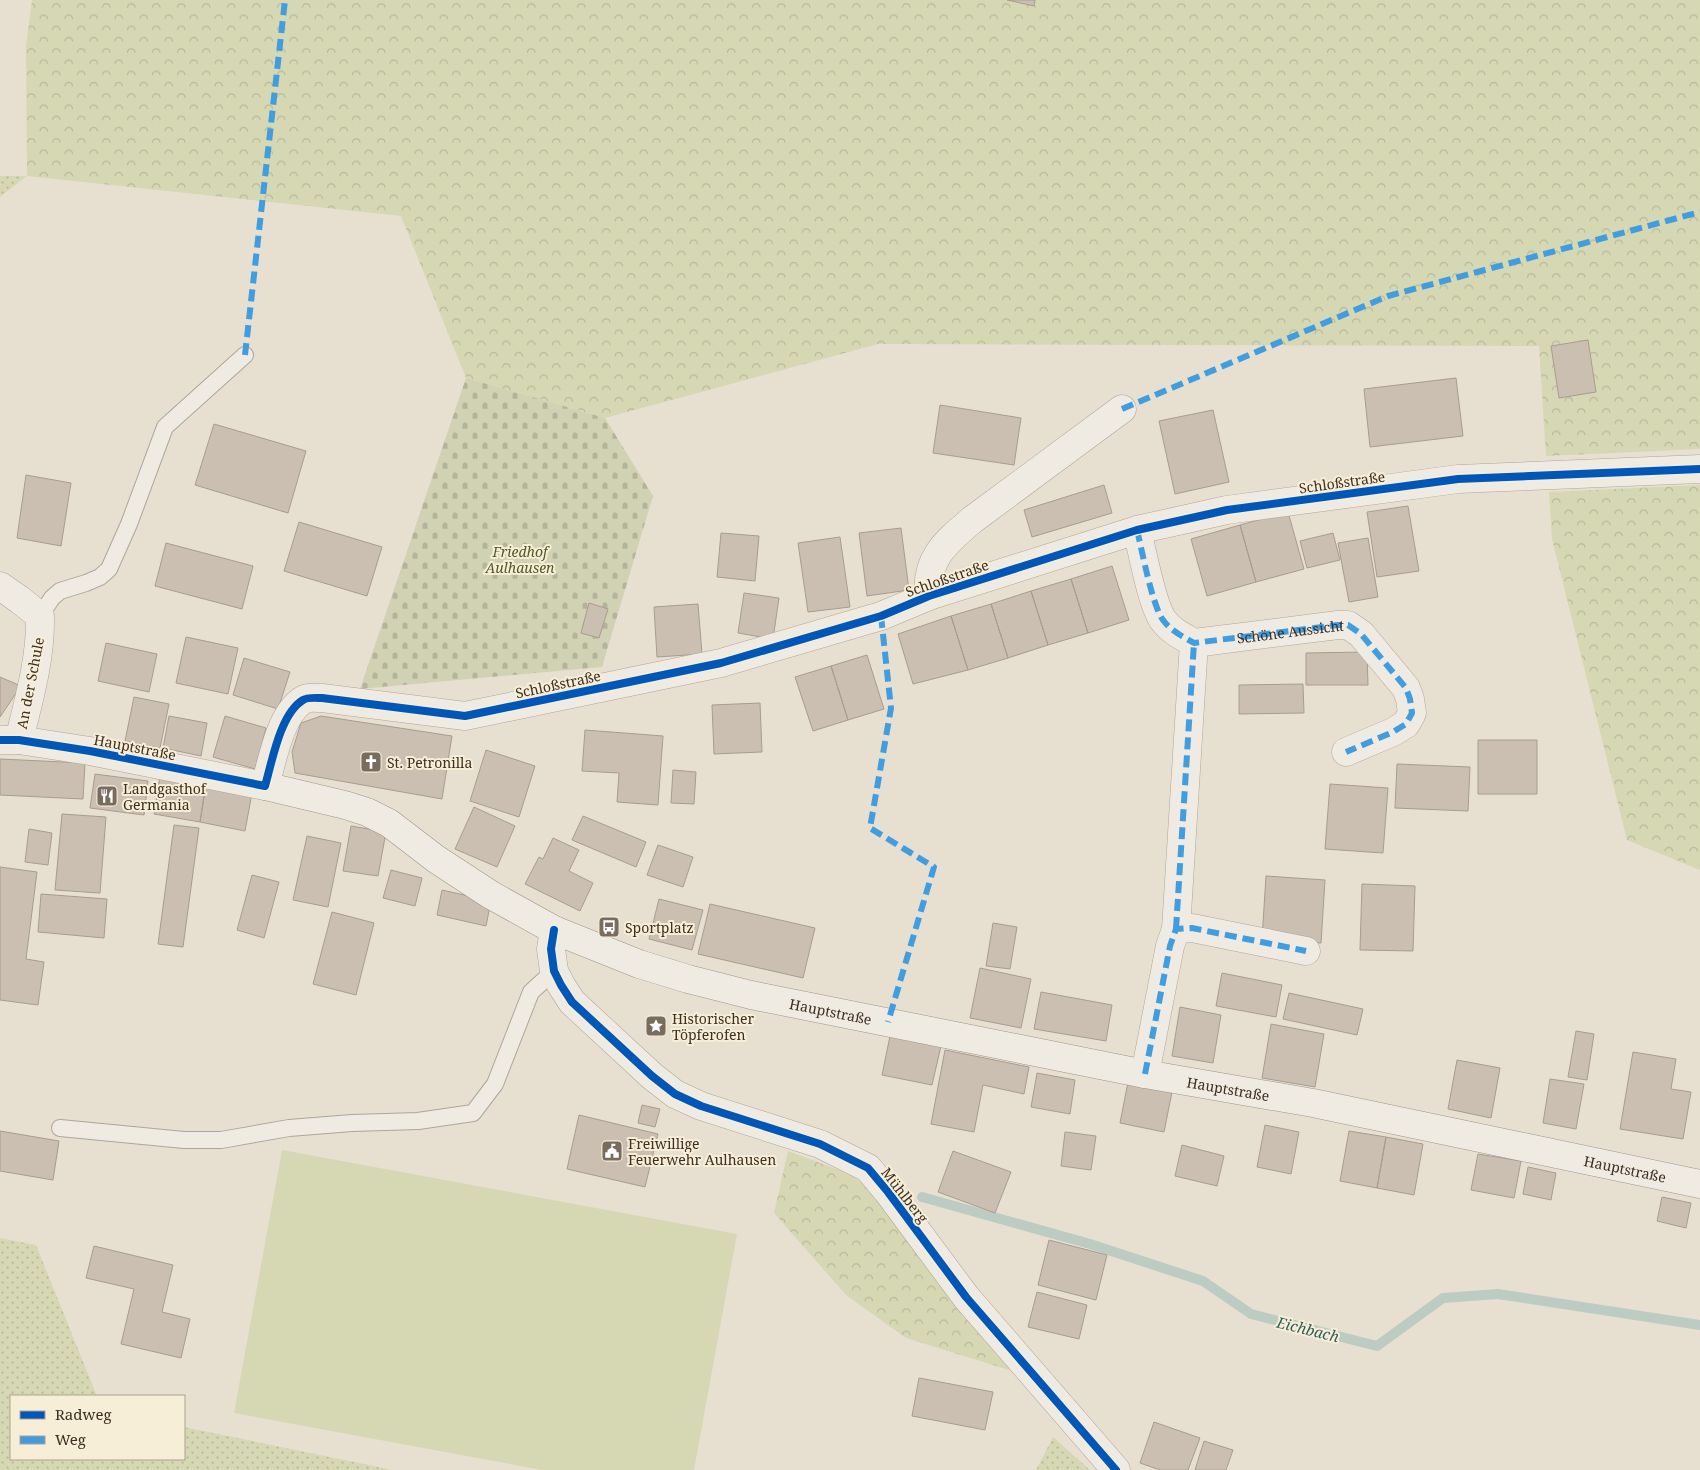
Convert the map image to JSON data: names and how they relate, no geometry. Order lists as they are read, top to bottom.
{
  "streets": {
    "street": [
      "Schloßstraße",
      "Schöne Aussicht",
      "An der Schule",
      "Hauptstraße",
      "Mühlberg"
    ]
  },
  "crossings": [
    ["Schloßstraße", "Hauptstraße"],
    ["An der Schule", "Hauptstraße"],
    ["Hauptstraße", "Mühlberg"]
  ],
  "water": ["Eichbach"],
  "parks": ["Friedhof Aulhausen"],
  "places": {
    "church": ["St. Petronilla"],
    "restaurant": ["Landgasthof Germania"],
    "bus stop": ["Sportplatz"],
    "place": ["Historischer Töpferofen"],
    "public building": ["Freiwillige Feuerwehr Aulhausen"]
  },
  "legend": ["Radweg", "Weg"]
}
